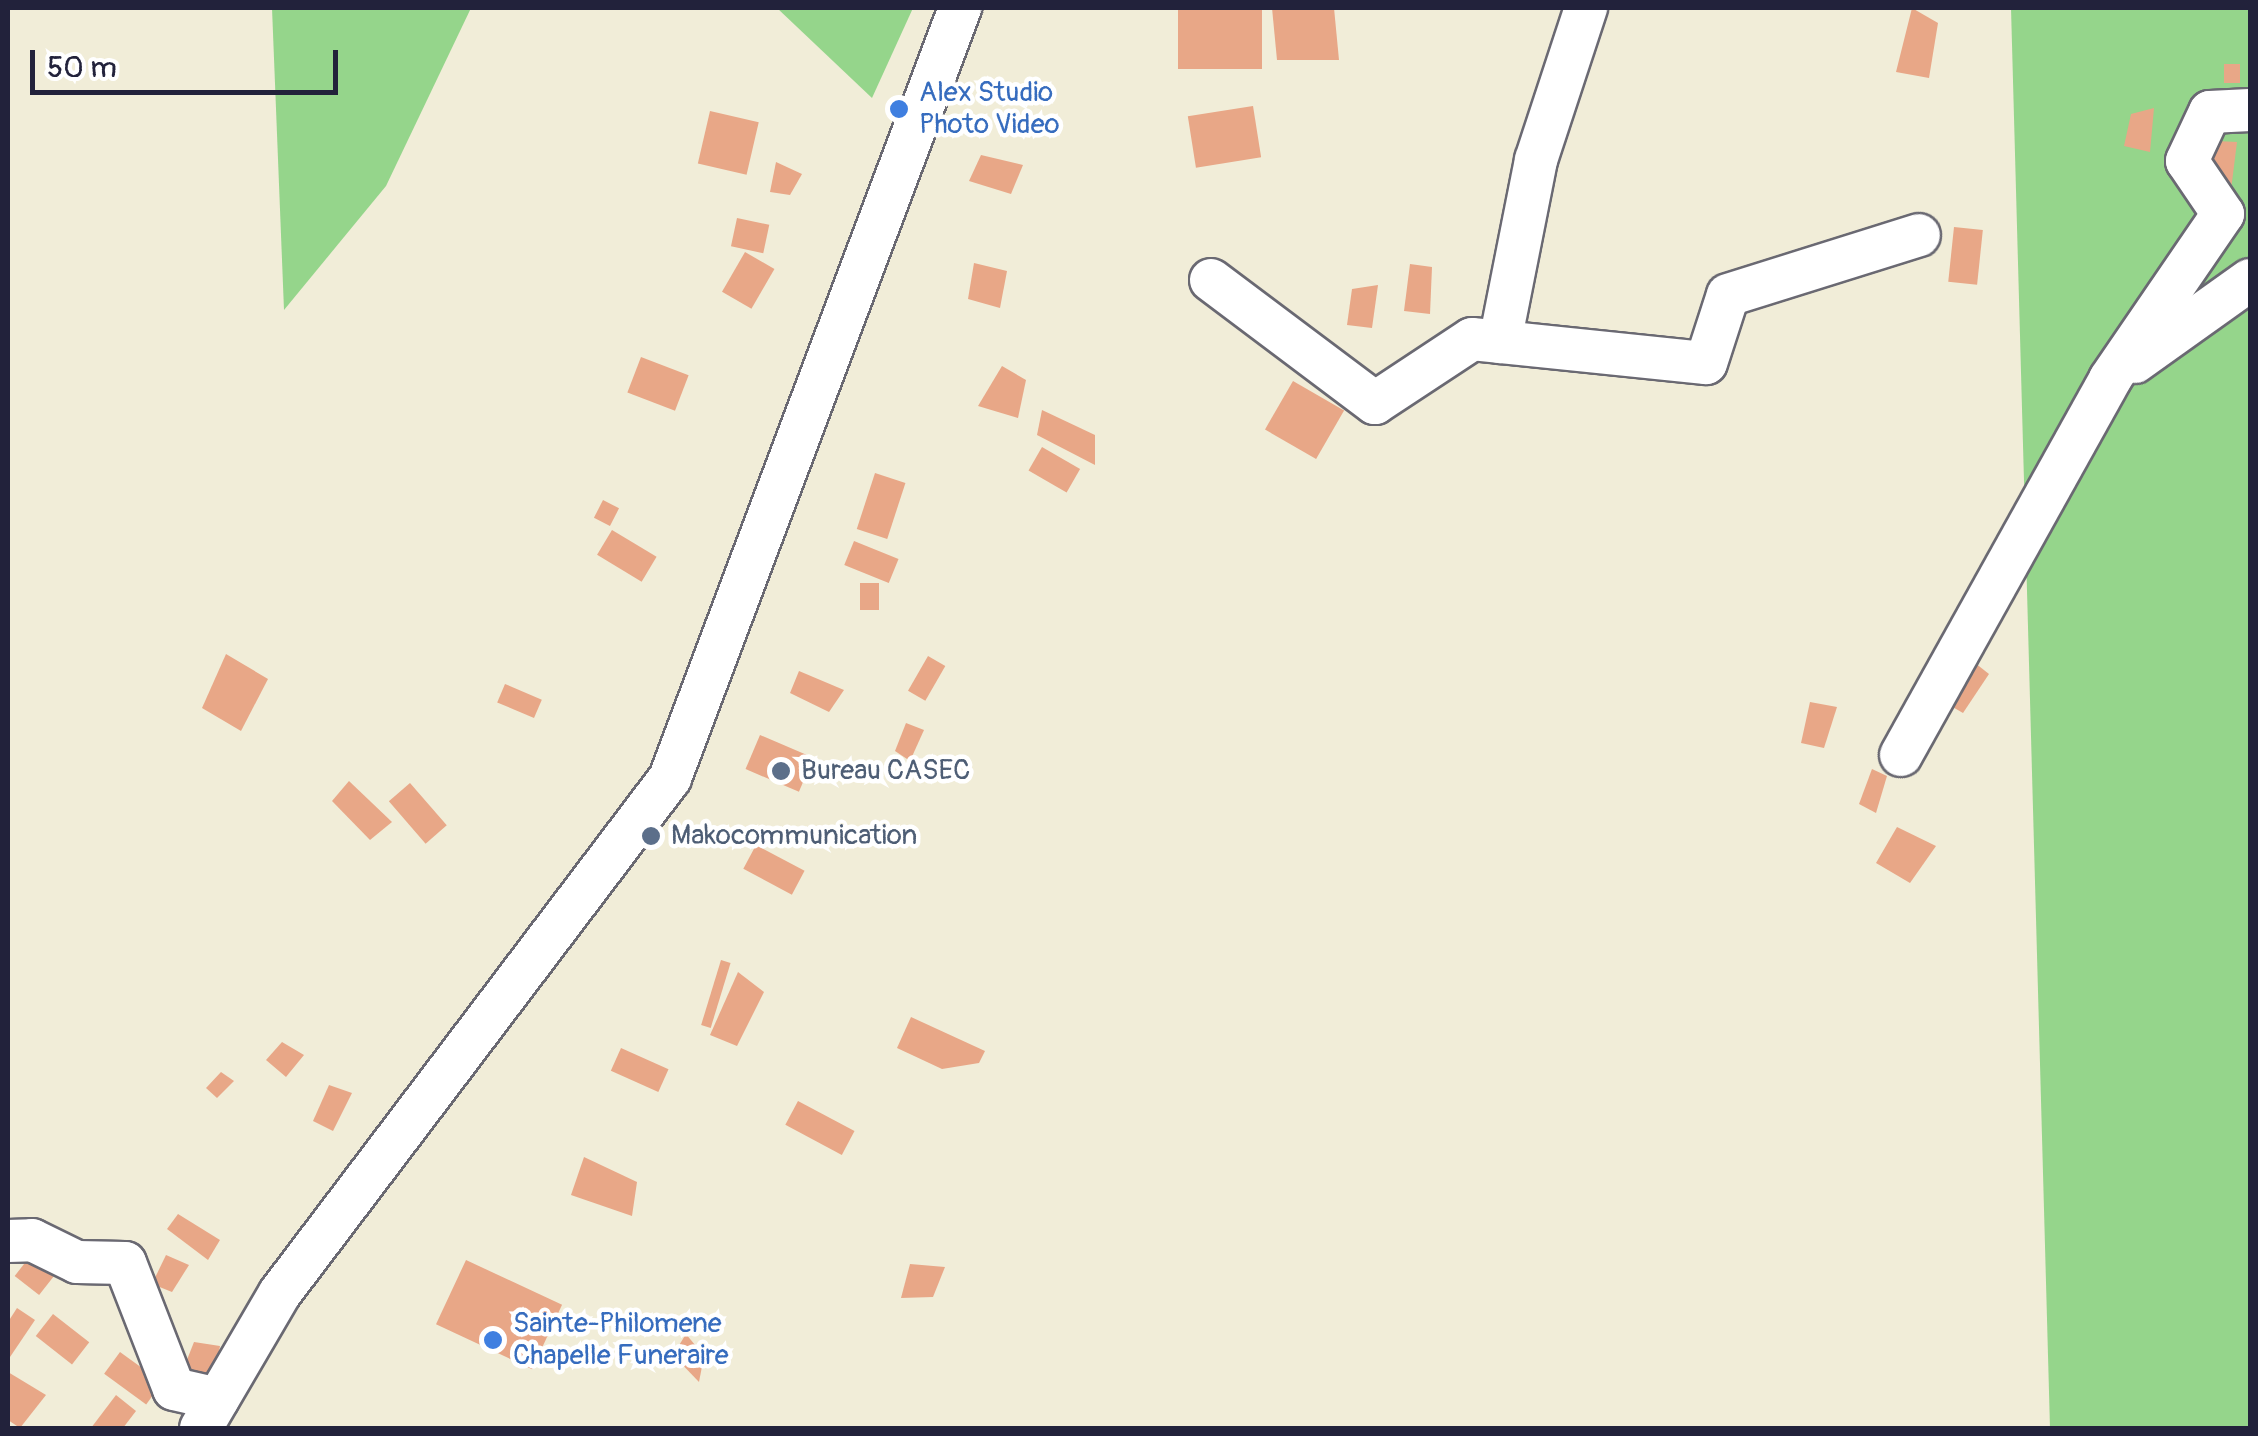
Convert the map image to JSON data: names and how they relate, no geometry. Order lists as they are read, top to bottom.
{
  "places": [
    "Alex Studio Photo Video",
    "Bureau CASEC",
    "Makocommunication",
    "Sainte-Philomene Chapelle Funeraire"
  ],
  "scale_bar": "50 m"
}
